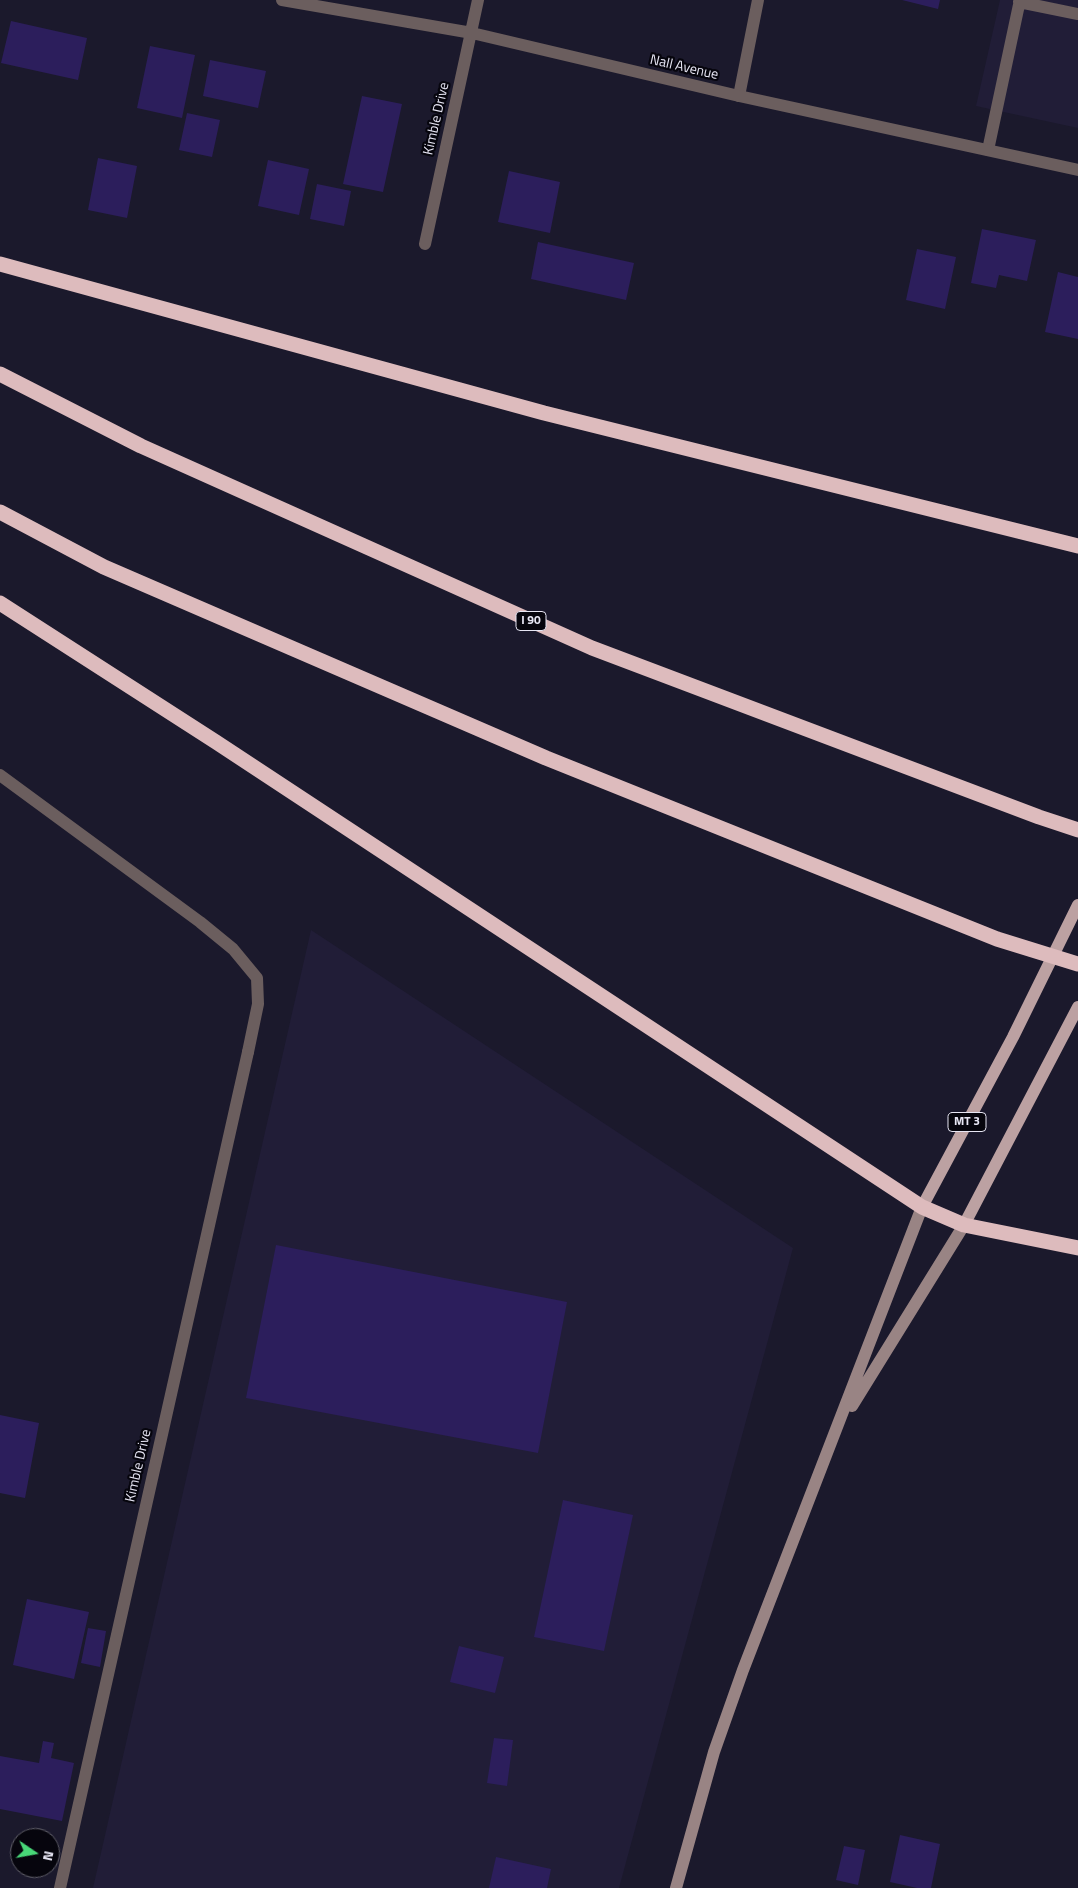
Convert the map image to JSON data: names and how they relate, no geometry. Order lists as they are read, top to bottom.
{
  "streets": {
    "highway": ["I 90"],
    "main road": ["MT 3"],
    "street": ["Nall Avenue", "Kimble Drive"]
  },
  "crossings": [
    ["Nall Avenue", "Kimble Drive"]
  ],
  "north": "right"
}
